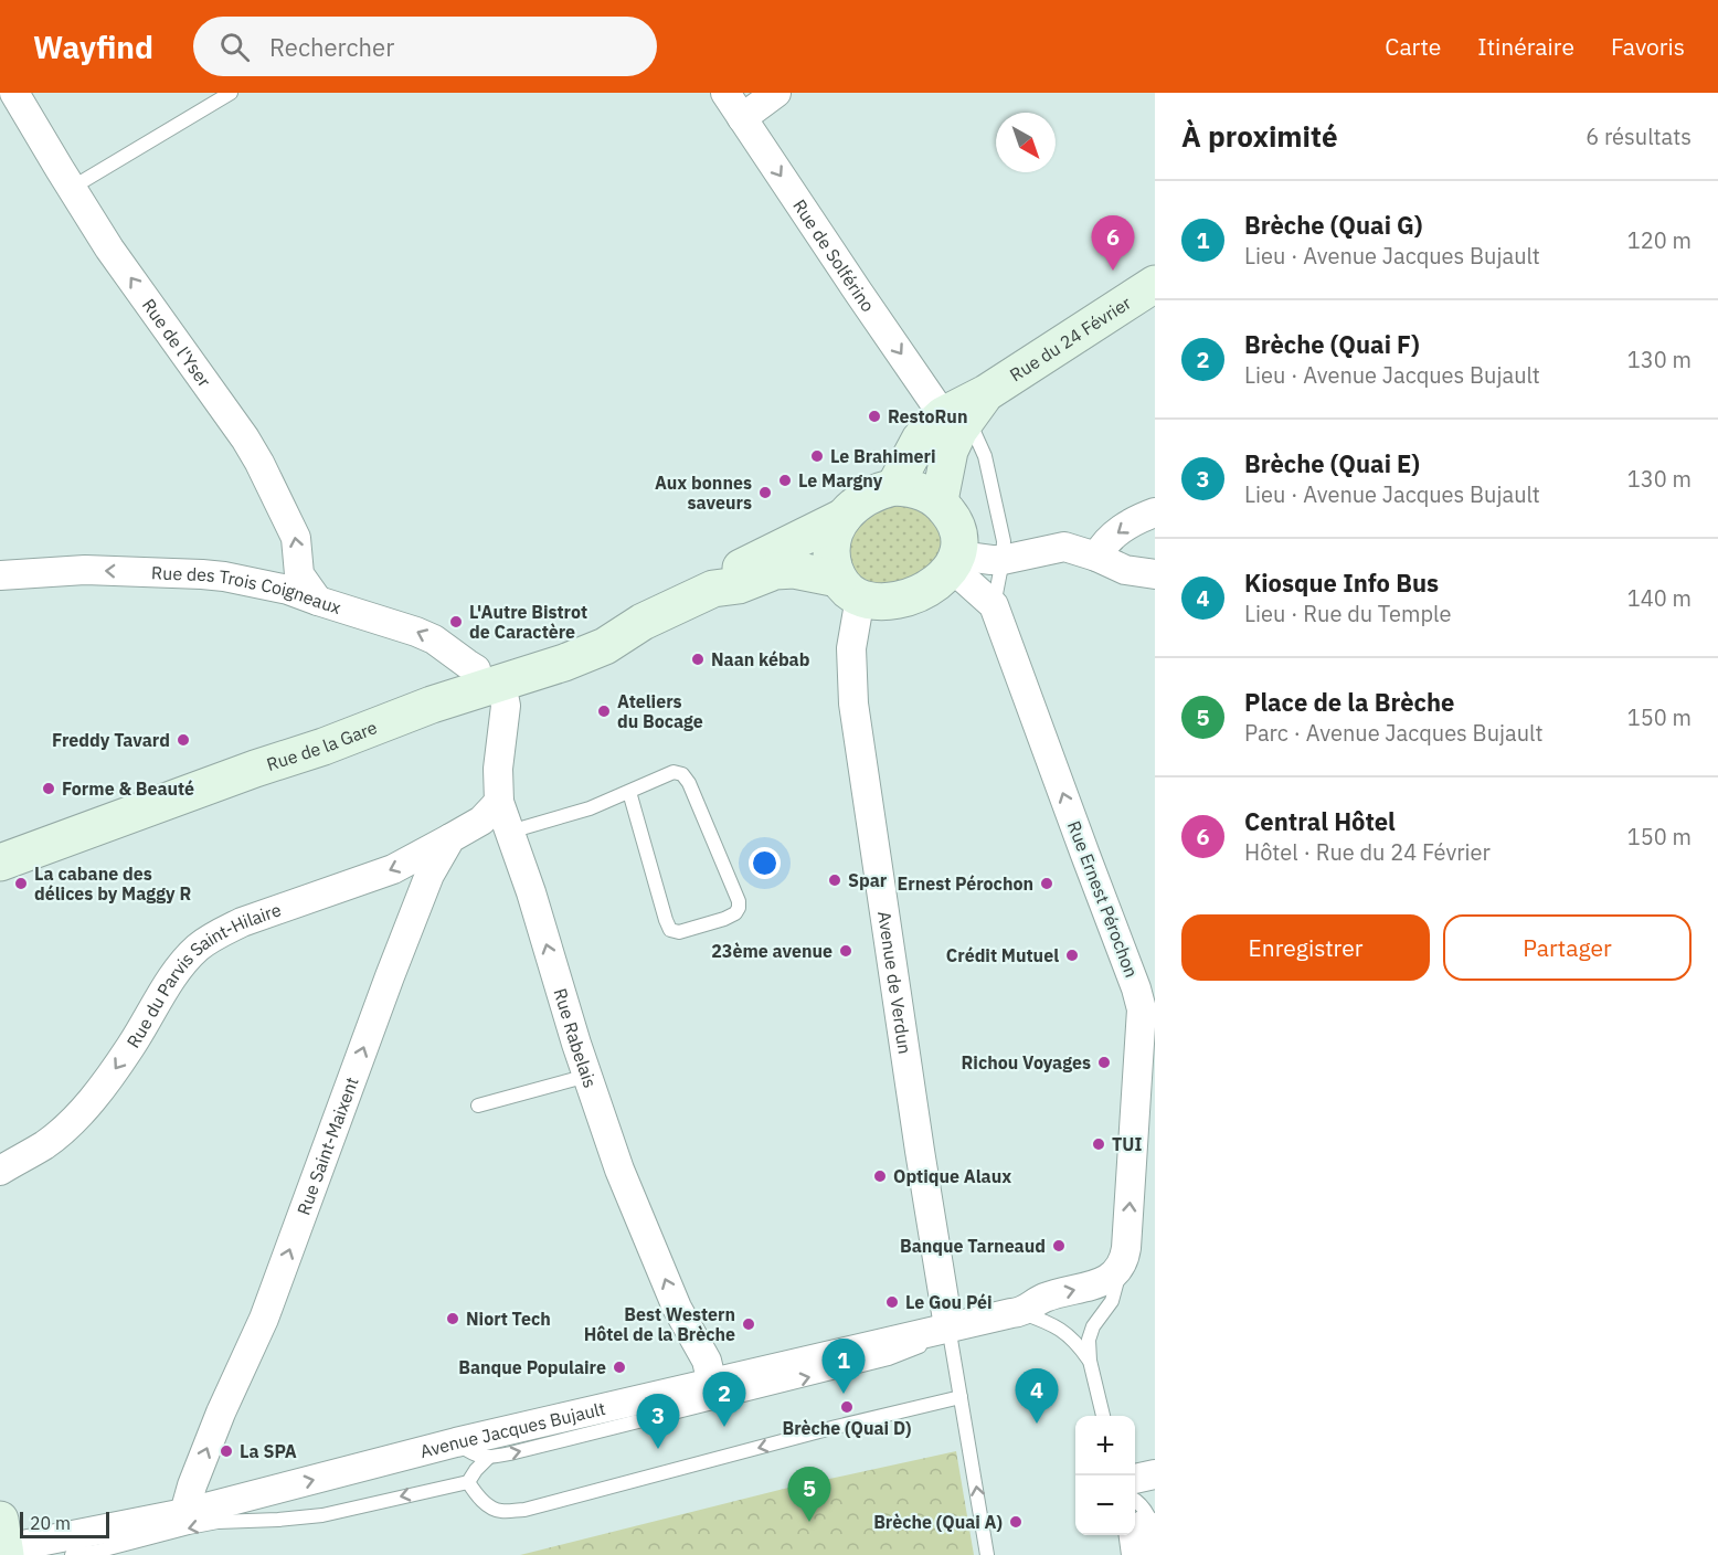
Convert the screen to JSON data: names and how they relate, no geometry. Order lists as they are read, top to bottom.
{
  "streets": {
    "main road": ["Rue du 24 Février", "Rue de la Gare"],
    "street": [
      "Rue de Solférino",
      "Rue de l'Yser",
      "Rue des Trois Coigneaux",
      "Rue Ernest Pérochon",
      "Rue du Parvis Saint-Hilaire",
      "Avenue de Verdun",
      "Rue Rabelais",
      "Rue Saint-Maixent",
      "Avenue Jacques Bujault"
    ]
  },
  "crossings": [
    ["Rue de Solférino", "Rue du 24 Février"],
    ["Rue du 24 Février", "Rue de la Gare"],
    ["Rue du 24 Février", "Rue Ernest Pérochon"],
    ["Rue du 24 Février", "Avenue de Verdun"],
    ["Rue de l'Yser", "Rue des Trois Coigneaux"],
    ["Rue des Trois Coigneaux", "Rue de la Gare"],
    ["Rue des Trois Coigneaux", "Rue Rabelais"],
    ["Rue de la Gare", "Rue Ernest Pérochon"],
    ["Rue de la Gare", "Avenue de Verdun"],
    ["Rue de la Gare", "Rue Rabelais"],
    ["Rue Ernest Pérochon", "Avenue de Verdun"],
    ["Rue du Parvis Saint-Hilaire", "Rue Saint-Maixent"],
    ["Avenue de Verdun", "Avenue Jacques Bujault"],
    ["Rue Rabelais", "Avenue Jacques Bujault"],
    ["Rue Saint-Maixent", "Avenue Jacques Bujault"]
  ],
  "one_way": [
    "Rue de Solférino",
    "Rue de l'Yser",
    "Rue des Trois Coigneaux",
    "Rue Ernest Pérochon",
    "Rue du Parvis Saint-Hilaire",
    "Rue Rabelais",
    "Rue Saint-Maixent"
  ],
  "places": [
    "RestoRun",
    "Le Brahimeri",
    "Le Margny",
    "Aux bonnes saveurs",
    "L'Autre Bistrot de Caractère",
    "Naan kébab",
    "Ateliers du Bocage",
    "Freddy Tavard",
    "Forme & Beauté",
    "Spar",
    "La cabane des délices by Maggy R",
    "Ernest Pérochon",
    "23ème avenue",
    "Crédit Mutuel",
    "Richou Voyages",
    "TUI",
    "Optique Alaux",
    "Banque Tarneaud",
    "Le Gou Péi",
    "Niort Tech",
    "Best Western Hôtel de la Brèche",
    "Banque Populaire",
    "Brèche (Quai D)",
    "La SPA",
    "Brèche (Quai A)"
  ],
  "scale_bar": "20 m",
  "north": "bottom right",
  "page": {
    "header": "Wayfind",
    "search": "Rechercher",
    "nav": ["Carte", "Itinéraire", "Favoris"],
    "heading": ["À proximité", "6 résultats"],
    "list": [
      {
        "mark": "1",
        "name": "Brèche (Quai G)",
        "note": "Lieu · Avenue Jacques Bujault",
        "value": "120 m"
      },
      {
        "mark": "2",
        "name": "Brèche (Quai F)",
        "note": "Lieu · Avenue Jacques Bujault",
        "value": "130 m"
      },
      {
        "mark": "3",
        "name": "Brèche (Quai E)",
        "note": "Lieu · Avenue Jacques Bujault",
        "value": "130 m"
      },
      {
        "mark": "4",
        "name": "Kiosque Info Bus",
        "note": "Lieu · Rue du Temple",
        "value": "140 m"
      },
      {
        "mark": "5",
        "name": "Place de la Brèche",
        "note": "Parc · Avenue Jacques Bujault",
        "value": "150 m"
      },
      {
        "mark": "6",
        "name": "Central Hôtel",
        "note": "Hôtel · Rue du 24 Février",
        "value": "150 m"
      }
    ],
    "pins": [
      "6",
      "1",
      "4",
      "2",
      "3",
      "5"
    ],
    "buttons": ["Enregistrer", "Partager"],
    "map_buttons": ["+", "−"],
    "scale": "20 m"
  }
}
